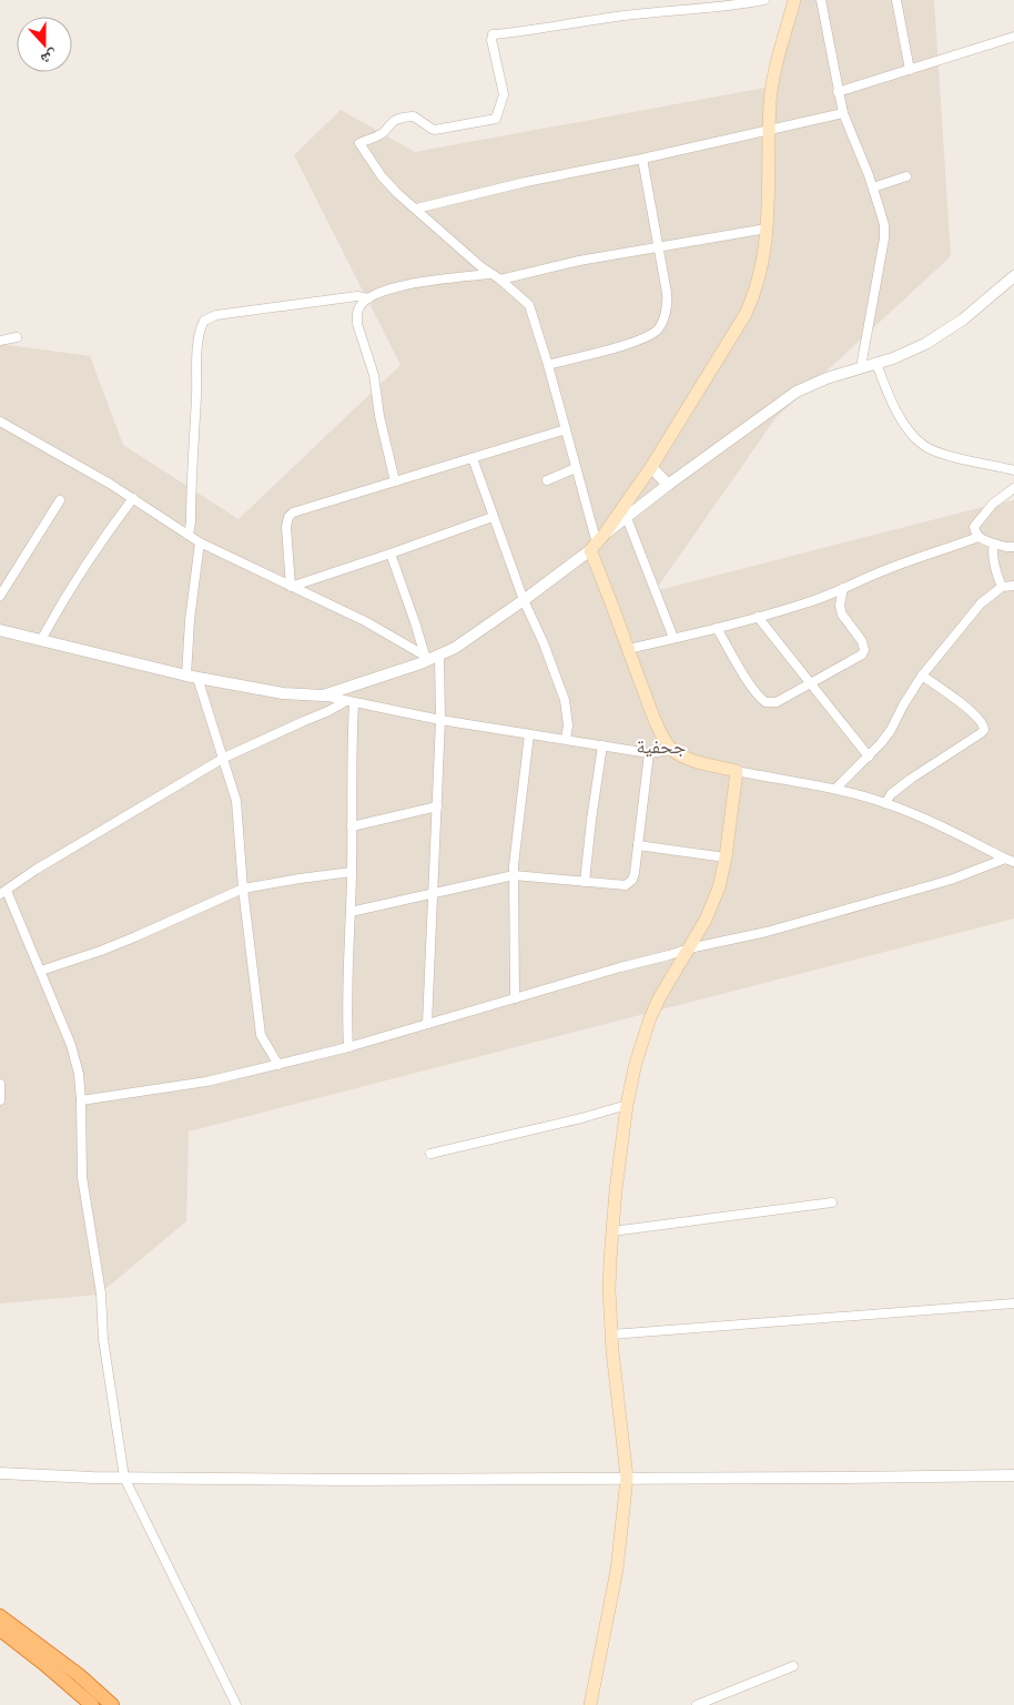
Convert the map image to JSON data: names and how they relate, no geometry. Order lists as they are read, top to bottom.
{
  "districts": ["جحفية"],
  "north": "bottom"
}
